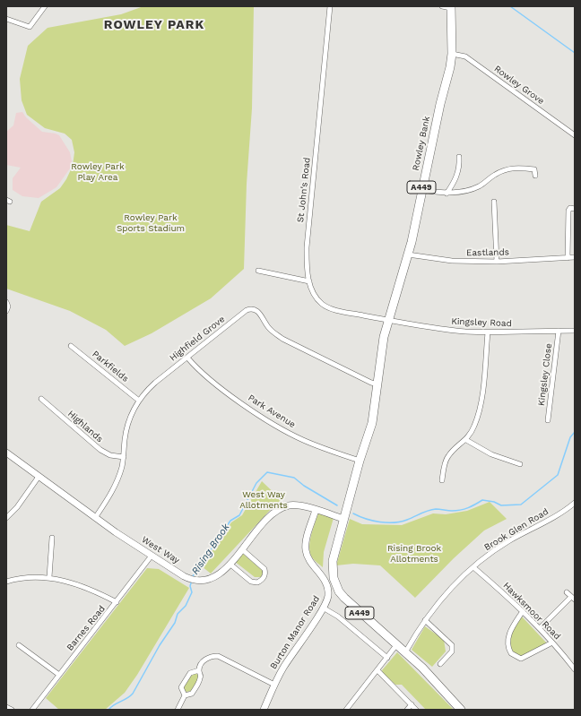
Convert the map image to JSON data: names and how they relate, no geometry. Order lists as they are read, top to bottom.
{
  "streets": {
    "highway": ["Rowley Bank", "A449"],
    "street": [
      "Rowley Grove",
      "St John's Road",
      "Eastlands",
      "Kingsley Road",
      "Highfield Grove",
      "Parkfields",
      "Kingsley Close",
      "Park Avenue",
      "Highlands",
      "Brook Glen Road",
      "West Way",
      "Hawksmoor Road",
      "Barnes Road",
      "Burton Manor Road"
    ]
  },
  "crossings": [
    ["Rowley Grove", "Rowley Bank"],
    ["Rowley Grove", "A449"],
    ["Rowley Bank", "A449"],
    ["Rowley Bank", "St John's Road"],
    ["Rowley Bank", "Eastlands"],
    ["Rowley Bank", "Kingsley Road"],
    ["A449", "St John's Road"],
    ["A449", "Kingsley Road"],
    ["A449", "Highfield Grove"],
    ["A449", "Park Avenue"],
    ["A449", "Brook Glen Road"],
    ["A449", "West Way"],
    ["St John's Road", "Kingsley Road"],
    ["Kingsley Road", "Kingsley Close"],
    ["Highfield Grove", "Parkfields"],
    ["Highfield Grove", "Park Avenue"],
    ["Highfield Grove", "Highlands"],
    ["Highfield Grove", "West Way"],
    ["Brook Glen Road", "Hawksmoor Road"],
    ["West Way", "Barnes Road"],
    ["West Way", "Burton Manor Road"]
  ],
  "districts": ["ROWLEY PARK"],
  "water": ["Rising Brook"],
  "parks": [
    "Rowley Park Play Area",
    "Rowley Park Sports Stadium",
    "West Way Allotments",
    "Rising Brook Allotments"
  ]
}
